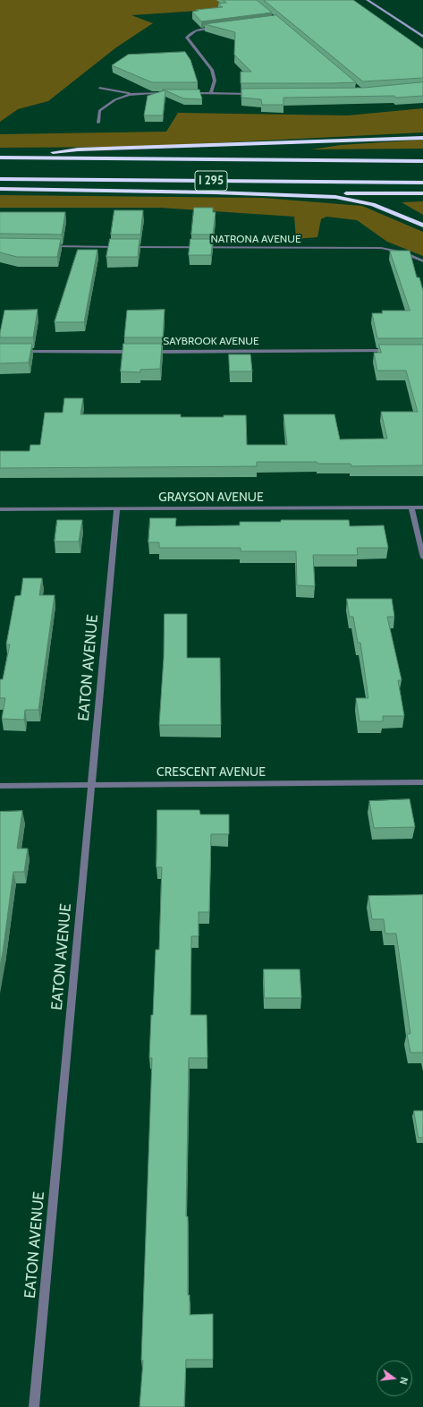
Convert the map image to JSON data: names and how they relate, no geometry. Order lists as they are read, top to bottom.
{
  "streets": {
    "highway": ["I 295"],
    "street": [
      "NATRONA AVENUE",
      "SAYBROOK AVENUE",
      "GRAYSON AVENUE",
      "EATON AVENUE",
      "CRESCENT AVENUE"
    ]
  },
  "crossings": [
    ["GRAYSON AVENUE", "EATON AVENUE"],
    ["EATON AVENUE", "CRESCENT AVENUE"]
  ],
  "north": "right"
}
